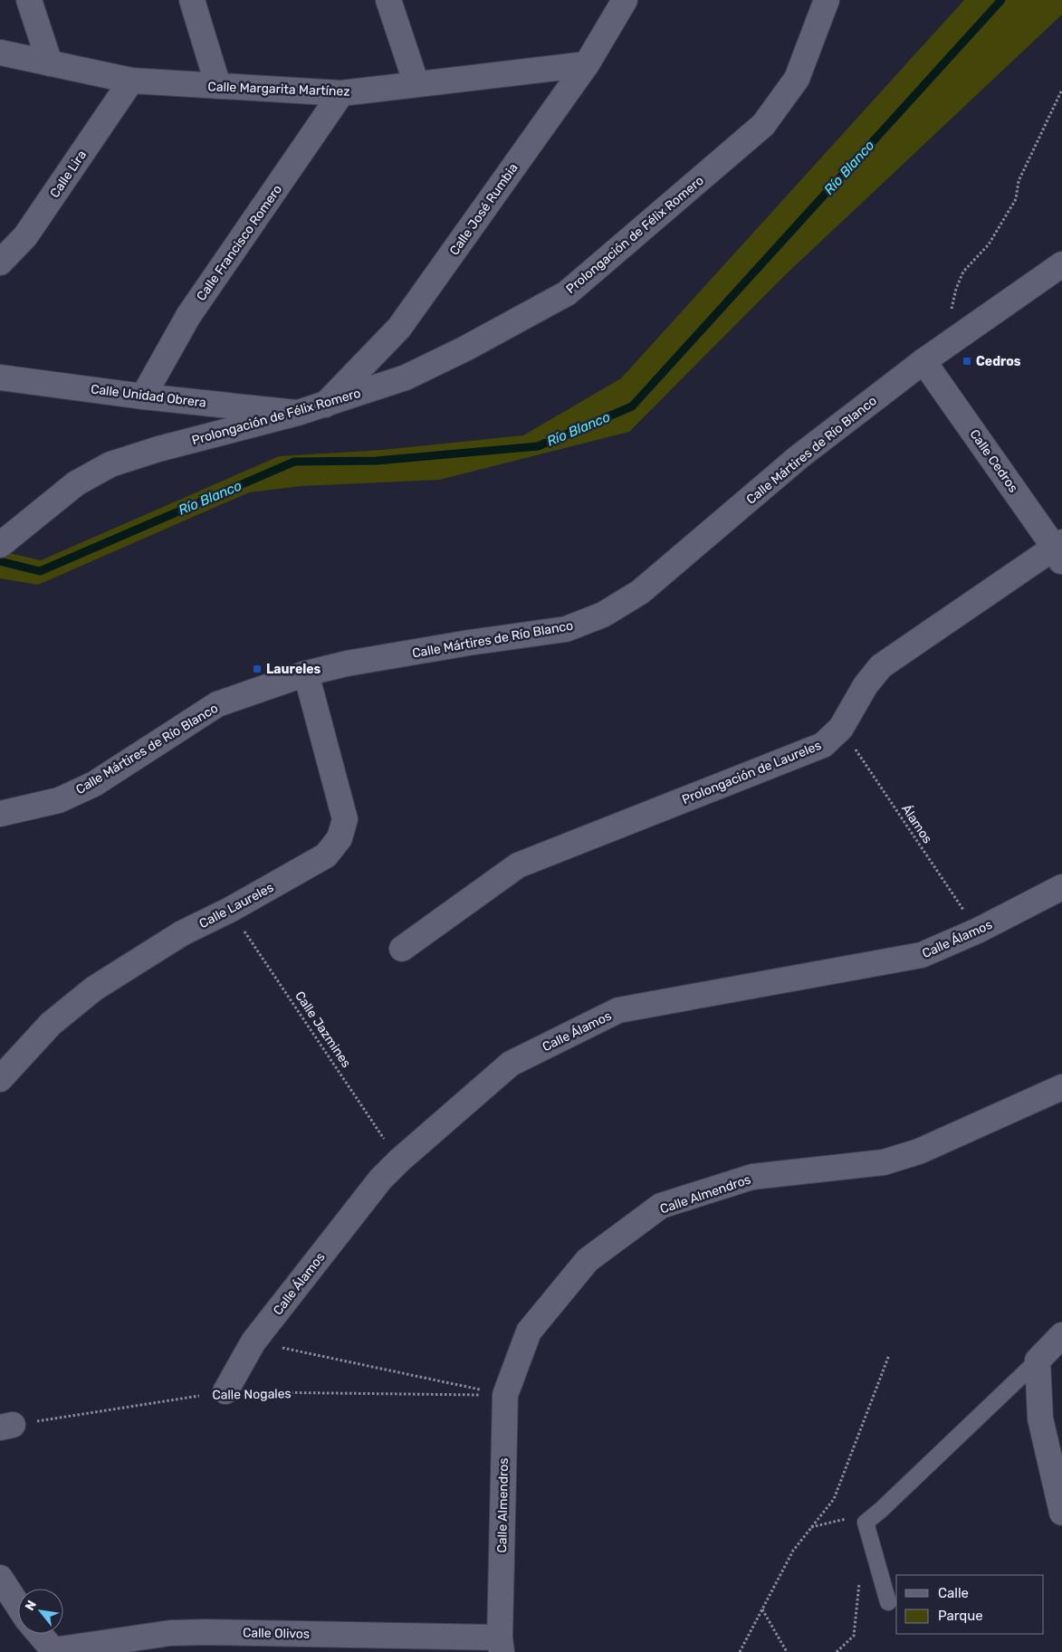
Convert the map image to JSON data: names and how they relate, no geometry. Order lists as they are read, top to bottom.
{
  "streets": {
    "street": [
      "Calle Margarita Martínez",
      "Calle Lira",
      "Calle José Rumbia",
      "Prolongación de Félix Romero",
      "Calle Francisco Romero",
      "Calle Unidad Obrera",
      "Calle Mártires de Río Blanco",
      "Calle Cedros",
      "Prolongación de Laureles",
      "Calle Laureles",
      "Calle Álamos",
      "Calle Almendros",
      "Calle Olivos"
    ],
    "path": ["Álamos", "Calle Jazmines", "Calle Nogales"]
  },
  "crossings": [
    ["Calle Margarita Martínez", "Calle Lira"],
    ["Calle Margarita Martínez", "Calle José Rumbia"],
    ["Calle Margarita Martínez", "Calle Francisco Romero"],
    ["Calle José Rumbia", "Prolongación de Félix Romero"],
    ["Prolongación de Félix Romero", "Calle Unidad Obrera"],
    ["Calle Francisco Romero", "Calle Unidad Obrera"],
    ["Calle Mártires de Río Blanco", "Calle Cedros"],
    ["Calle Mártires de Río Blanco", "Calle Laureles"],
    ["Calle Cedros", "Prolongación de Laureles"],
    ["Prolongación de Laureles", "Álamos"],
    ["Álamos", "Calle Álamos"],
    ["Calle Laureles", "Calle Jazmines"],
    ["Calle Álamos", "Calle Jazmines"],
    ["Calle Álamos", "Calle Nogales"],
    ["Calle Almendros", "Calle Nogales"],
    ["Calle Almendros", "Calle Olivos"]
  ],
  "water": ["Río Blanco"],
  "places": {
    "transit": ["Cedros", "Laureles"]
  },
  "legend": ["Calle", "Parque"],
  "north": "top left"
}
